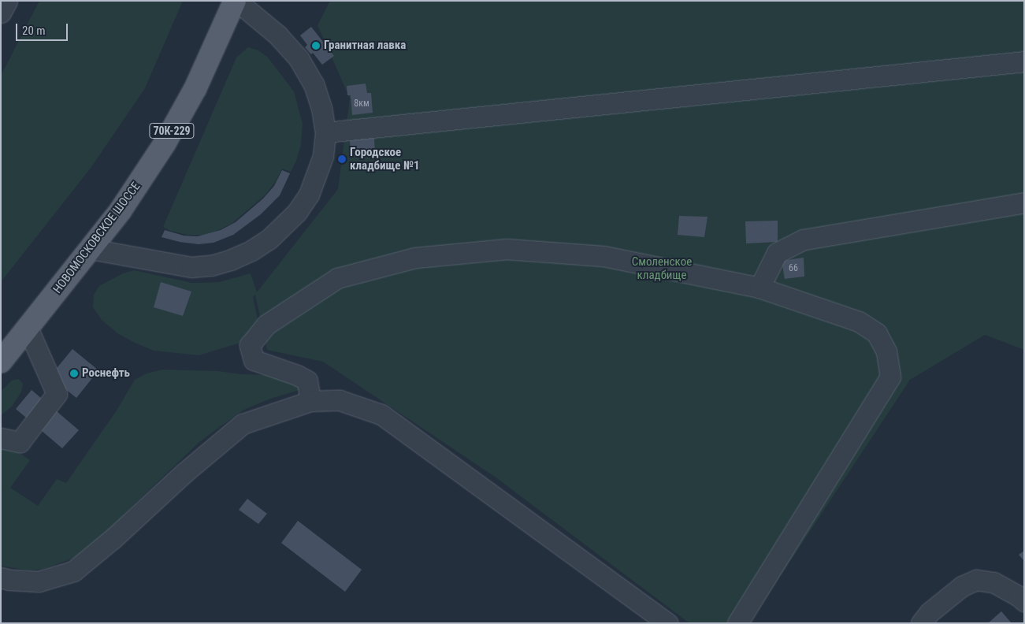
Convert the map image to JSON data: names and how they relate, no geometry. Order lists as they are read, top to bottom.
{
  "streets": {
    "main road": ["70К-229", "НОВОМОСКОВСКОЕ ШОССЕ"]
  },
  "parks": ["Смоленское кладбище"],
  "places": ["Гранитная лавка", "Городское кладбище №1", "Роснефть"],
  "house_numbers": ["8км", "66"],
  "scale_bar": "20 m"
}
